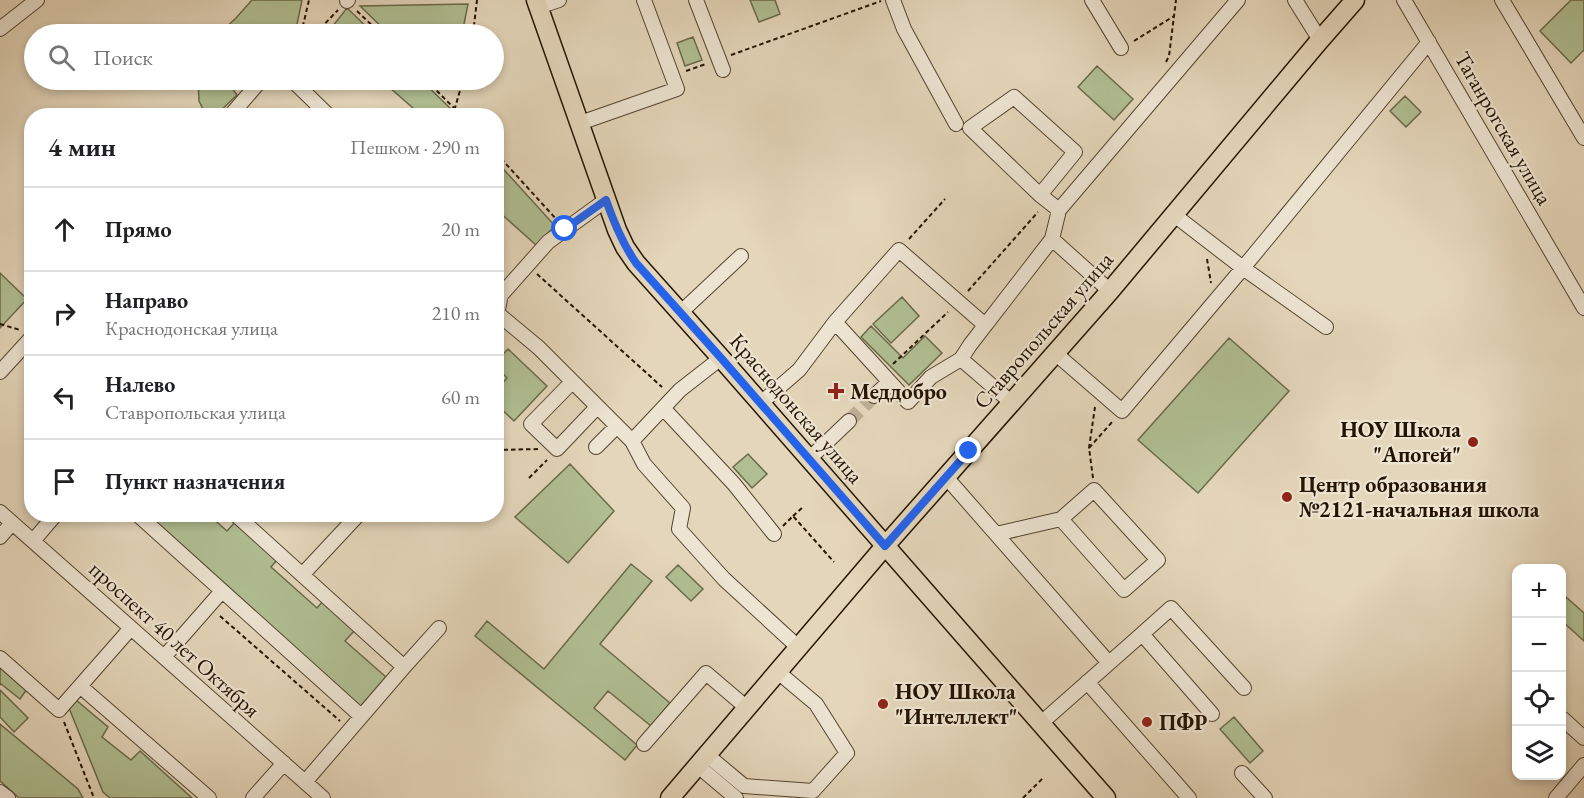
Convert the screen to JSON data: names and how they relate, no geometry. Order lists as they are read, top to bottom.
{
  "streets": {
    "main road": ["Ставропольская улица", "Краснодонская улица"],
    "street": ["Таганрогская улица", "проспект 40 лет Октября"]
  },
  "crossings": [
    ["Ставропольская улица", "Краснодонская улица"]
  ],
  "places": {
    "health": ["Меддобро"],
    "other": [
      "НОУ Школа \"Апогей\"",
      "Центр образования №2121-начальная школа",
      "НОУ Школа \"Интеллект\"",
      "ПФР"
    ]
  },
  "page": {
    "search": "Поиск",
    "heading": ["4 мин", "Пешком · 290 m"],
    "list": [
      ["Прямо", "20 m"],
      ["Направо", "Краснодонская улица", "210 m"],
      ["Налево", "Ставропольская улица", "60 m"],
      "Пункт назначения"
    ],
    "map_buttons": ["+", "−"]
  }
}
